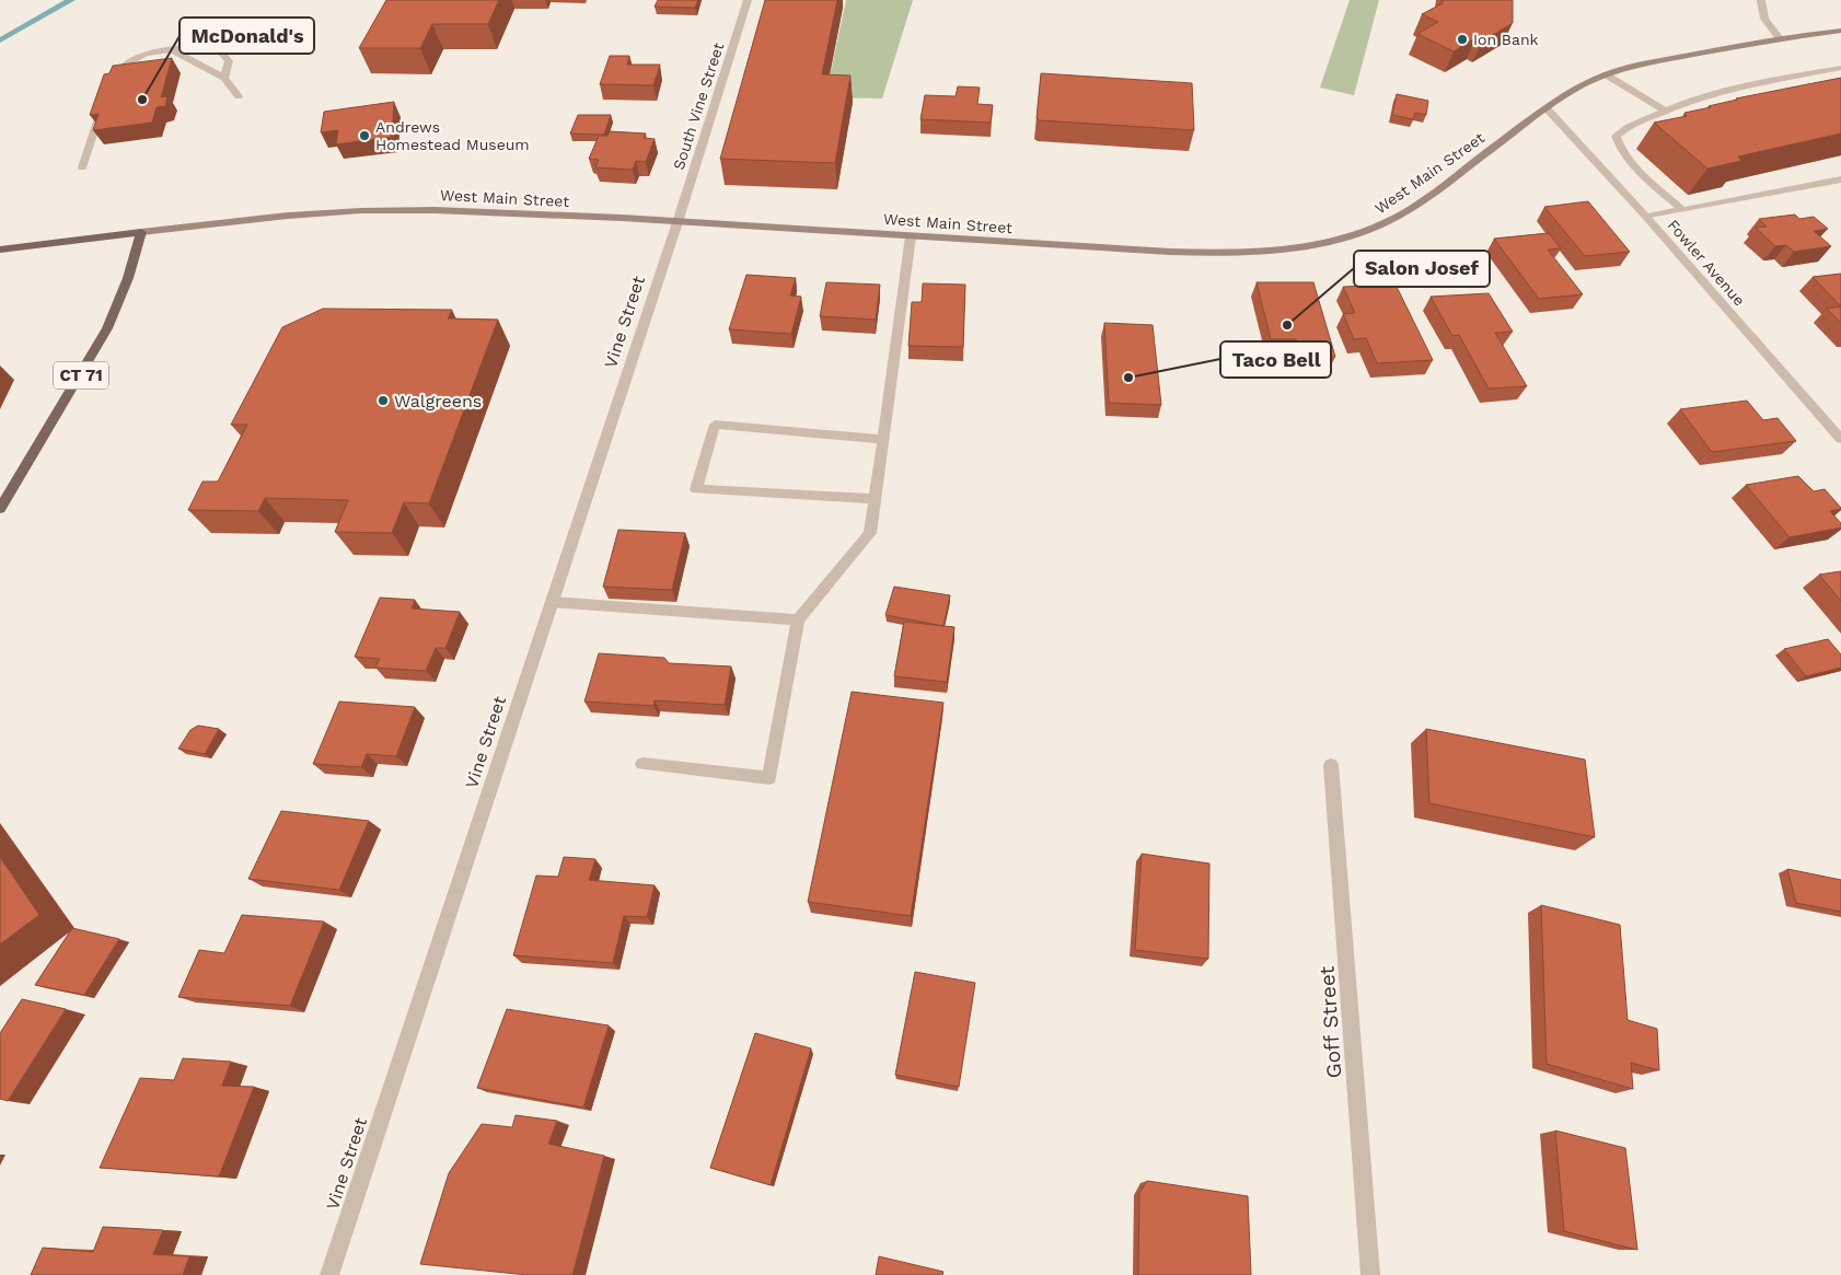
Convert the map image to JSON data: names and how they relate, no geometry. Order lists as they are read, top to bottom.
{
  "streets": {
    "main road": ["West Main Street", "CT 71"],
    "street": [
      "South Vine Street",
      "Fowler Avenue",
      "Vine Street",
      "Goff Street"
    ]
  },
  "crossings": [
    ["South Vine Street", "West Main Street"],
    ["South Vine Street", "Vine Street"],
    ["West Main Street", "Fowler Avenue"],
    ["West Main Street", "Vine Street"],
    ["West Main Street", "CT 71"]
  ],
  "places": [
    "Ion Bank",
    "McDonald's",
    "Andrews Homestead Museum",
    "Salon Josef",
    "Taco Bell",
    "Walgreens"
  ]
}
